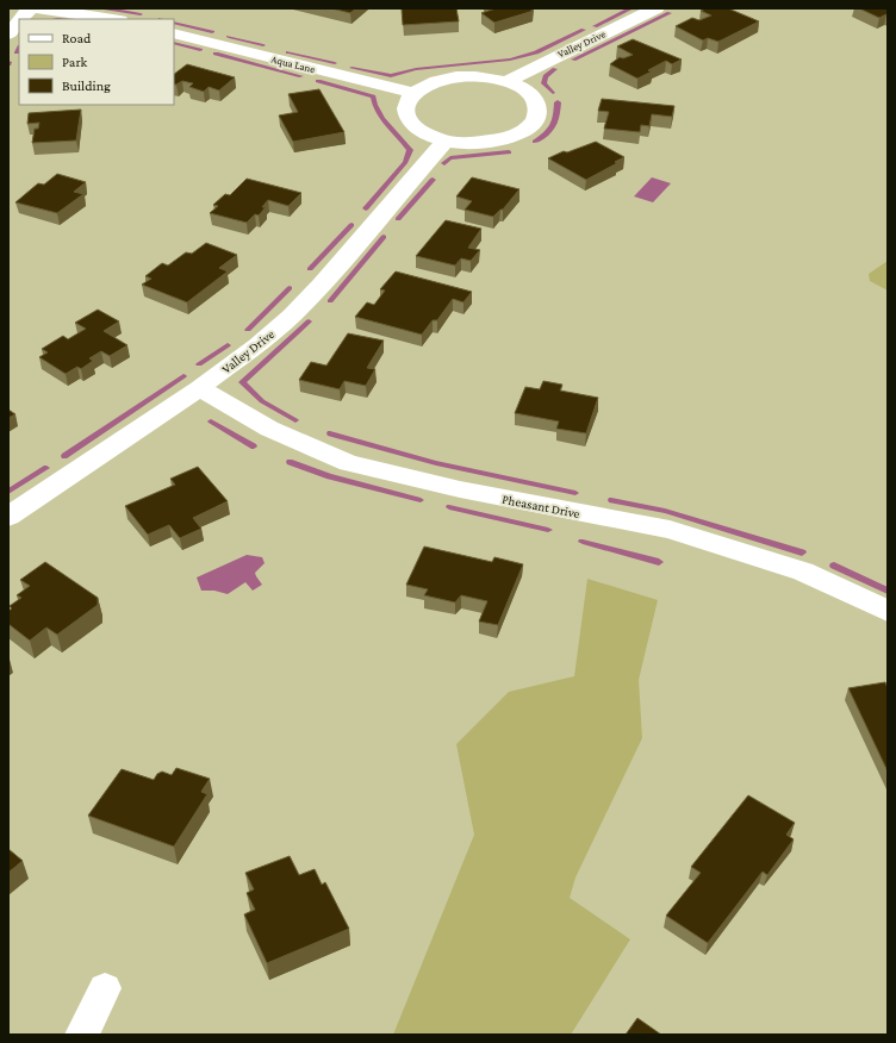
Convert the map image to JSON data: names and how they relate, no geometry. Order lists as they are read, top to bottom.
{
  "streets": {
    "street": ["Valley Drive", "Aqua Lane", "Pheasant Drive"]
  },
  "crossings": [
    ["Valley Drive", "Pheasant Drive"]
  ],
  "legend": ["Road", "Park", "Building"]
}
